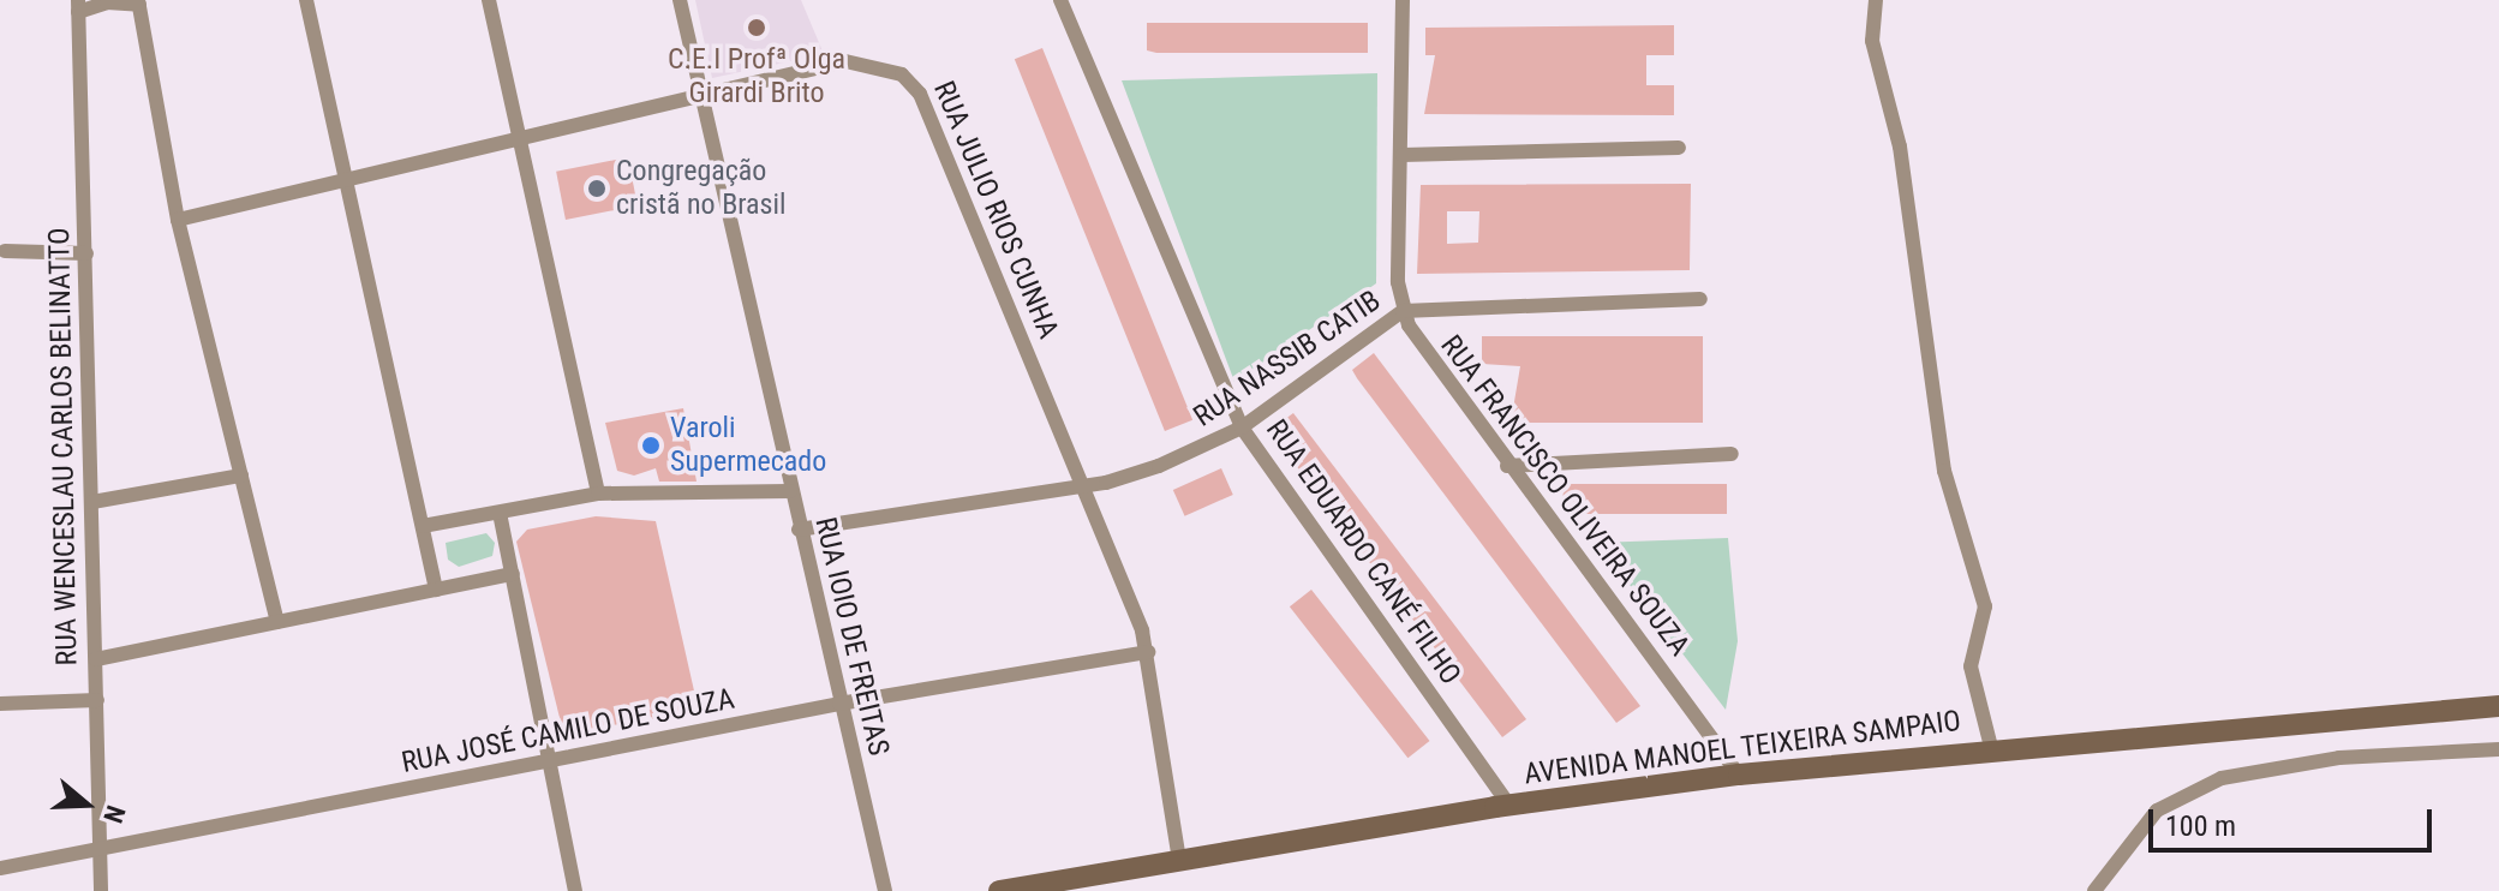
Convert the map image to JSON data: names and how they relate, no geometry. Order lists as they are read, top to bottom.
{
  "streets": {
    "street": [
      "RUA JULIO RIOS CUNHA",
      "RUA NASSIB CATIB",
      "RUA WENCESLAU CARLOS BELINATTO",
      "RUA FRANCISCO OLIVEIRA SOUZA",
      "RUA EDUARDO CANÉ FILHO",
      "RUA IOIO DE FREITAS",
      "RUA JOSÉ CAMILO DE SOUZA",
      "AVENIDA MANOEL TEIXEIRA SAMPAIO"
    ]
  },
  "crossings": [
    ["RUA JULIO RIOS CUNHA", "RUA NASSIB CATIB"],
    ["RUA JULIO RIOS CUNHA", "RUA IOIO DE FREITAS"],
    ["RUA JULIO RIOS CUNHA", "RUA JOSÉ CAMILO DE SOUZA"],
    ["RUA JULIO RIOS CUNHA", "AVENIDA MANOEL TEIXEIRA SAMPAIO"],
    ["RUA NASSIB CATIB", "RUA FRANCISCO OLIVEIRA SOUZA"],
    ["RUA NASSIB CATIB", "RUA EDUARDO CANÉ FILHO"],
    ["RUA NASSIB CATIB", "RUA IOIO DE FREITAS"],
    ["RUA WENCESLAU CARLOS BELINATTO", "RUA JOSÉ CAMILO DE SOUZA"],
    ["RUA FRANCISCO OLIVEIRA SOUZA", "AVENIDA MANOEL TEIXEIRA SAMPAIO"],
    ["RUA EDUARDO CANÉ FILHO", "AVENIDA MANOEL TEIXEIRA SAMPAIO"],
    ["RUA IOIO DE FREITAS", "RUA JOSÉ CAMILO DE SOUZA"]
  ],
  "places": ["C.E.I Profª Olga Girardi Brito", "Congregação cristã no Brasil", "Varoli Supermecado"],
  "scale_bar": "100 m",
  "north": "right"
}
